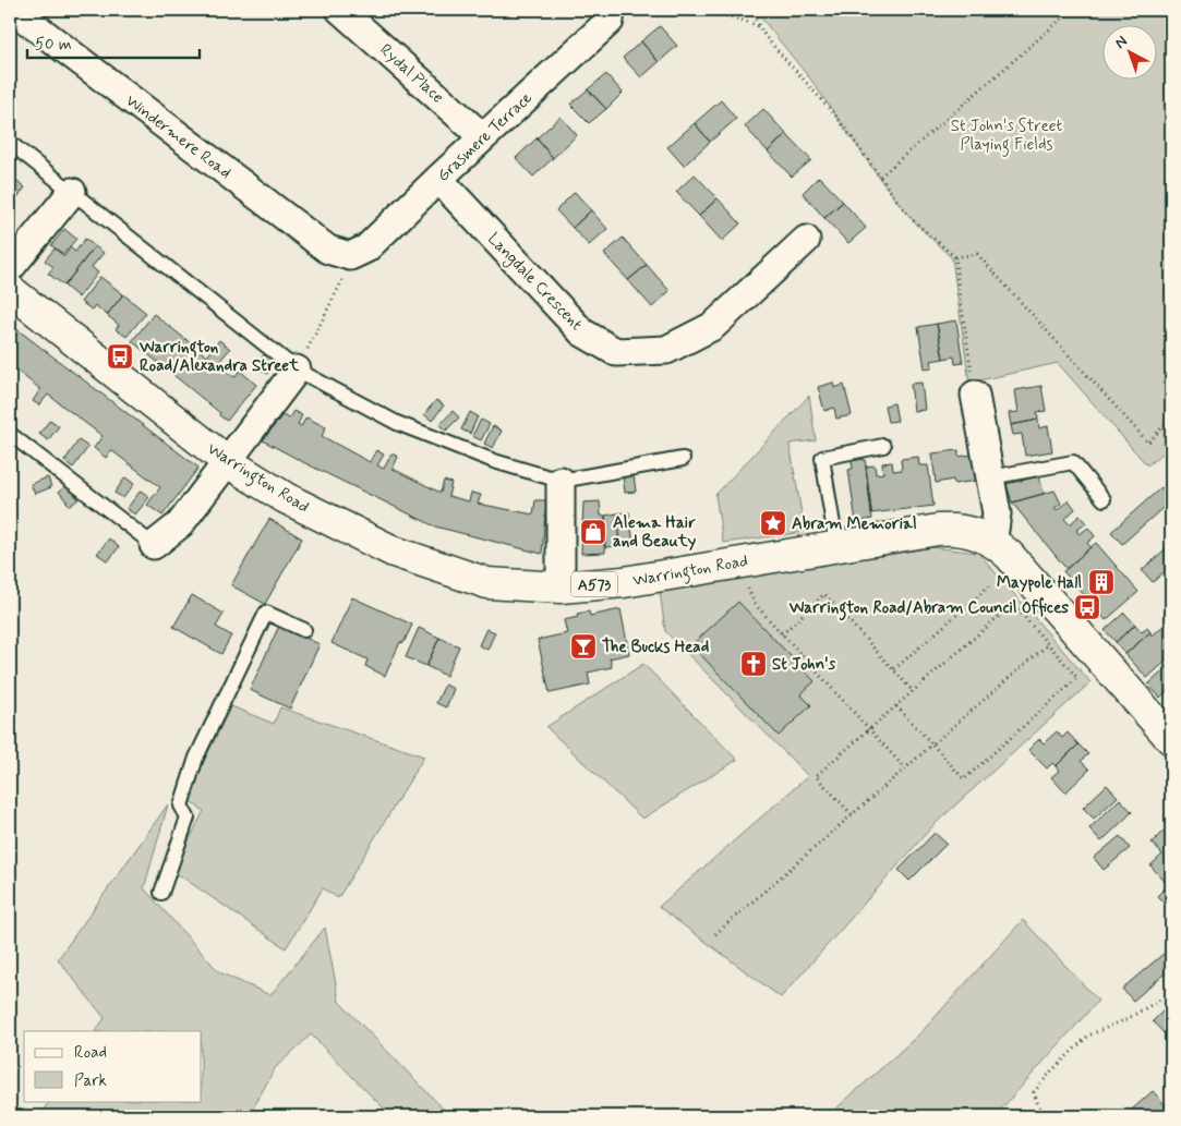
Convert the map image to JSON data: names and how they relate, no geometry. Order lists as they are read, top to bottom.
{
  "streets": {
    "main road": ["Warrington Road", "A573"],
    "street": [
      "Rydal Place",
      "Windermere Road",
      "Grasmere Terrace",
      "Langdale Crescent"
    ]
  },
  "crossings": [
    ["Rydal Place", "Grasmere Terrace"],
    ["Windermere Road", "Grasmere Terrace"],
    ["Grasmere Terrace", "Langdale Crescent"]
  ],
  "parks": ["St John's Street Playing Fields"],
  "places": {
    "bus stop": ["Warrington Road/Alexandra Street", "Warrington Road/Abram Council Offices"],
    "place": ["Abram Memorial"],
    "shop": ["Alema Hair and Beauty"],
    "building": ["Maypole Hall"],
    "bar": ["The Bucks Head"],
    "church": ["St John's"]
  },
  "legend": ["Road", "Park"],
  "scale_bar": "50 m",
  "north": "top left"
}
